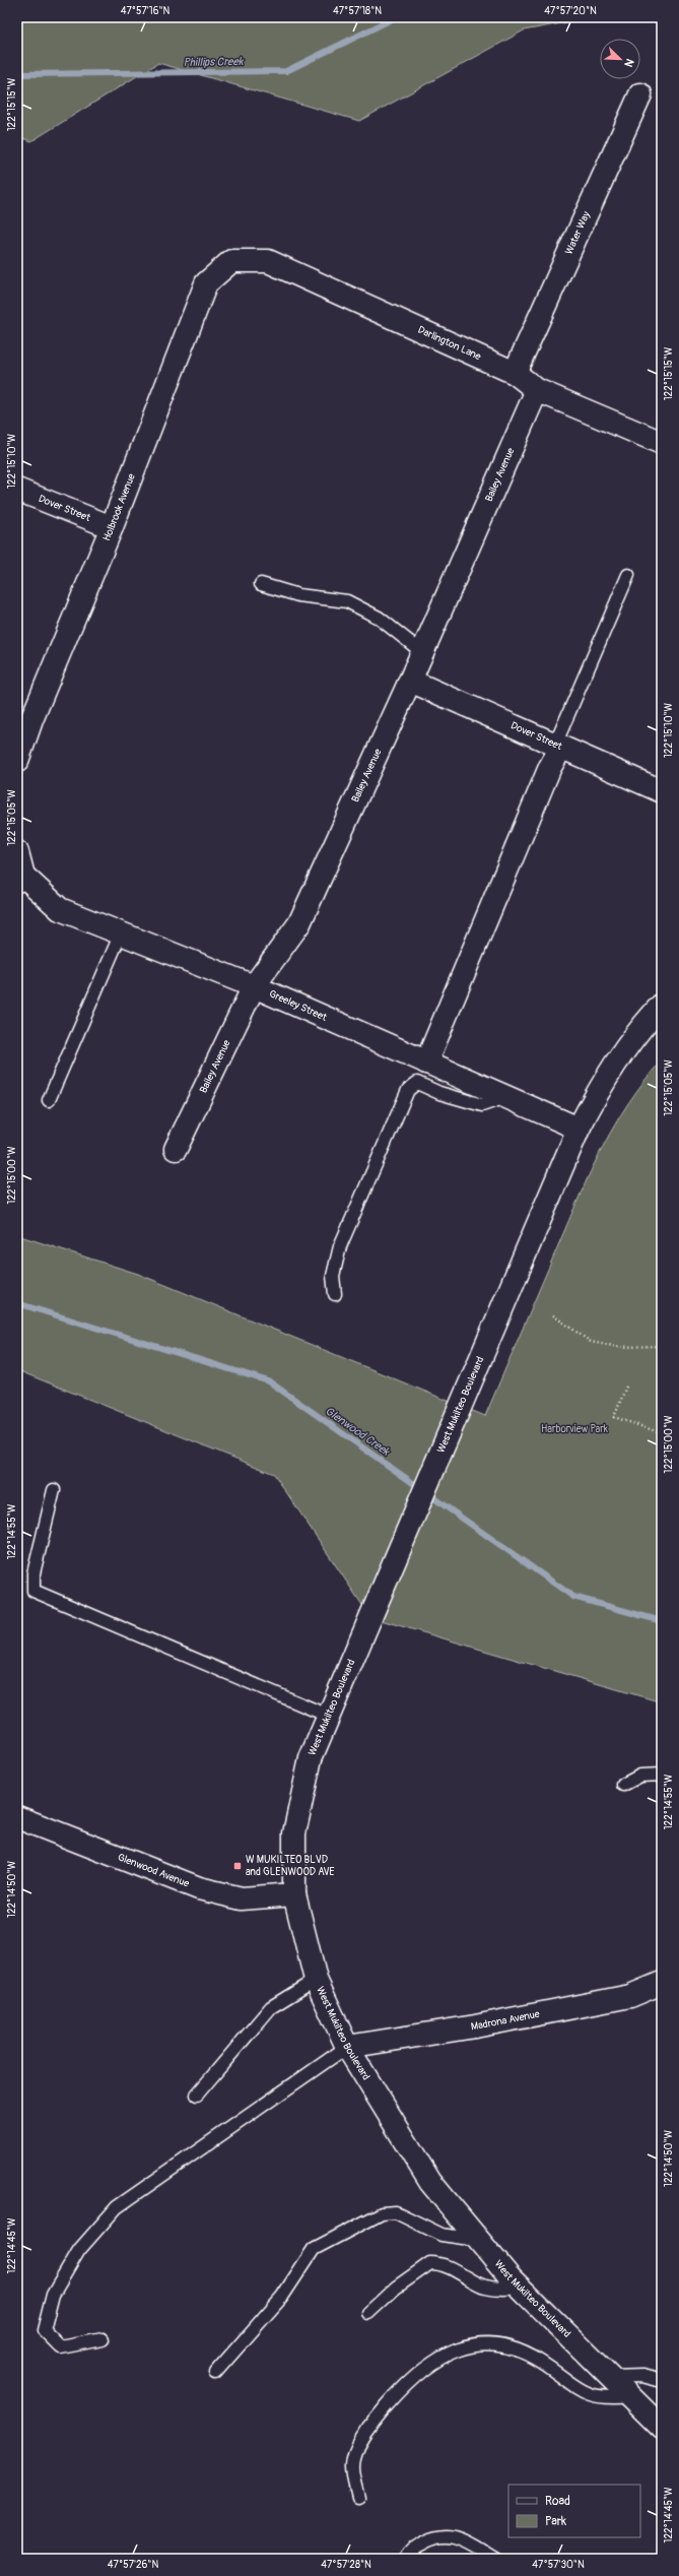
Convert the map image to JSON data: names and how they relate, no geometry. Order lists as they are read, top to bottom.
{
  "streets": {
    "street": [
      "Water Way",
      "Darlington Lane",
      "Bailey Avenue",
      "Holbrook Avenue",
      "Dover Street",
      "Greeley Street",
      "West Mukilteo Boulevard",
      "Glenwood Avenue",
      "Madrona Avenue"
    ]
  },
  "crossings": [
    ["Water Way", "Darlington Lane"],
    ["Darlington Lane", "Bailey Avenue"],
    ["Darlington Lane", "Holbrook Avenue"],
    ["Bailey Avenue", "Dover Street"],
    ["Bailey Avenue", "Greeley Street"],
    ["Holbrook Avenue", "Dover Street"],
    ["Greeley Street", "West Mukilteo Boulevard"],
    ["West Mukilteo Boulevard", "Glenwood Avenue"],
    ["West Mukilteo Boulevard", "Madrona Avenue"]
  ],
  "water": ["Phillips Creek", "Glenwood Creek"],
  "parks": ["Harborview Park"],
  "places": {
    "transit": ["W MUKILTEO BLVD and GLENWOOD AVE"]
  },
  "legend": ["Road", "Park"],
  "north": "bottom right",
  "coordinates": [
    "47°57'16\"N",
    "47°57'18\"N",
    "47°57'20\"N",
    "122°15'15\"W",
    "122°15'10\"W",
    "122°15'05\"W",
    "122°15'00\"W",
    "122°14'55\"W",
    "122°14'50\"W",
    "122°14'45\"W",
    "47°57'26\"N",
    "47°57'28\"N",
    "47°57'30\"N"
  ]
}
